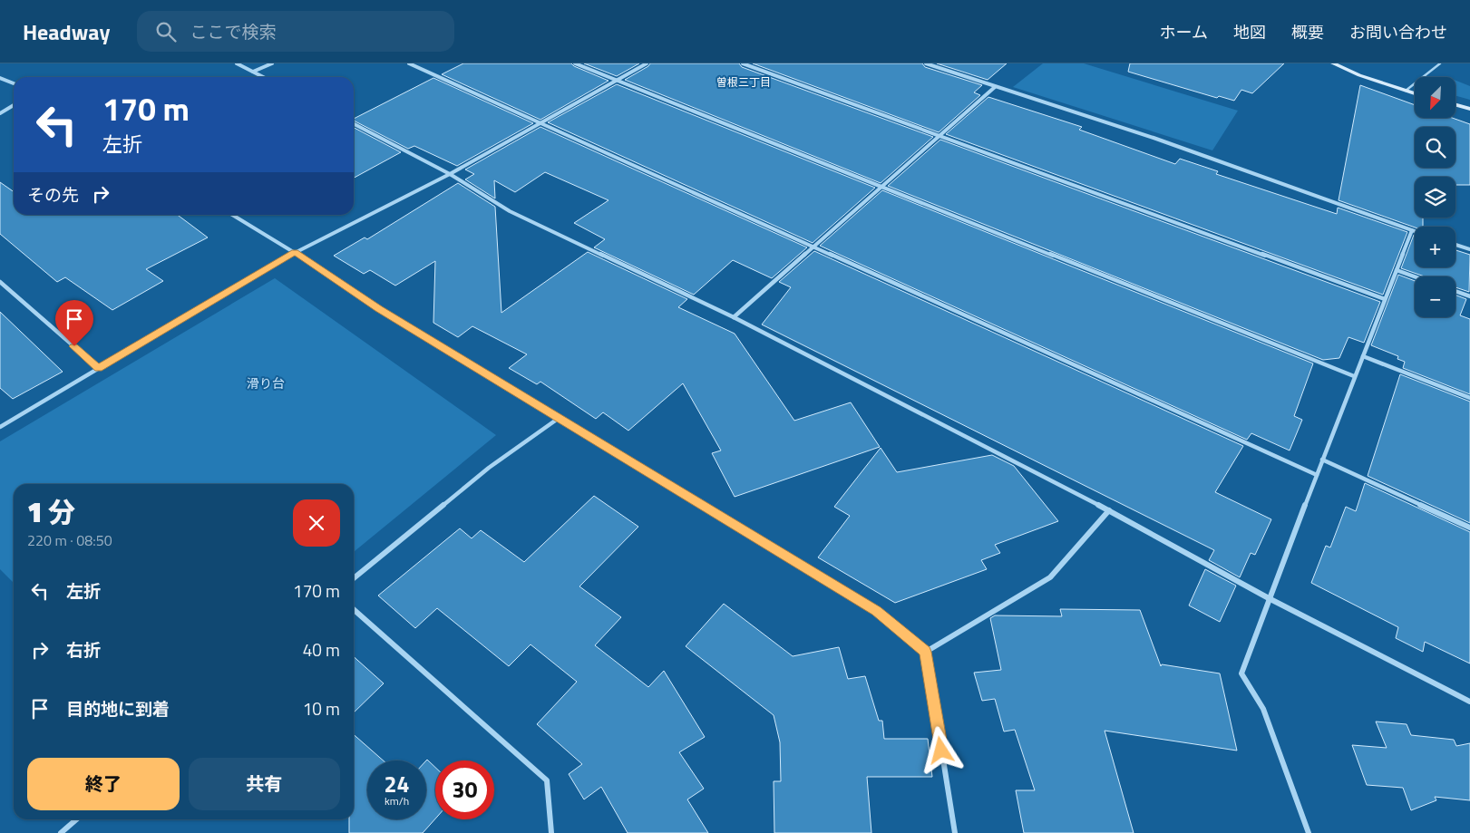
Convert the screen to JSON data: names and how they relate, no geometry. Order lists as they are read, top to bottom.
{
  "districts": ["曽根三丁目"],
  "parks": ["滑り台"],
  "north": "bottom left",
  "page": {
    "header": "Headway",
    "search": "ここで検索",
    "nav": [
      "ホーム",
      "地図",
      "概要",
      "お問い合わせ"
    ],
    "map_buttons": ["+", "−"],
    "turn": ["170 m", "左折"],
    "then": "その先",
    "heading": ["1 分", "220 m · 08:50"],
    "list": [
      {
        "name": "左折",
        "value": "170 m"
      },
      {
        "name": "右折",
        "value": "40 m"
      },
      {
        "name": "目的地に到着",
        "value": "10 m"
      }
    ],
    "buttons": ["終了", "共有"],
    "speed": "24 km/h",
    "limit": "30"
  }
}
